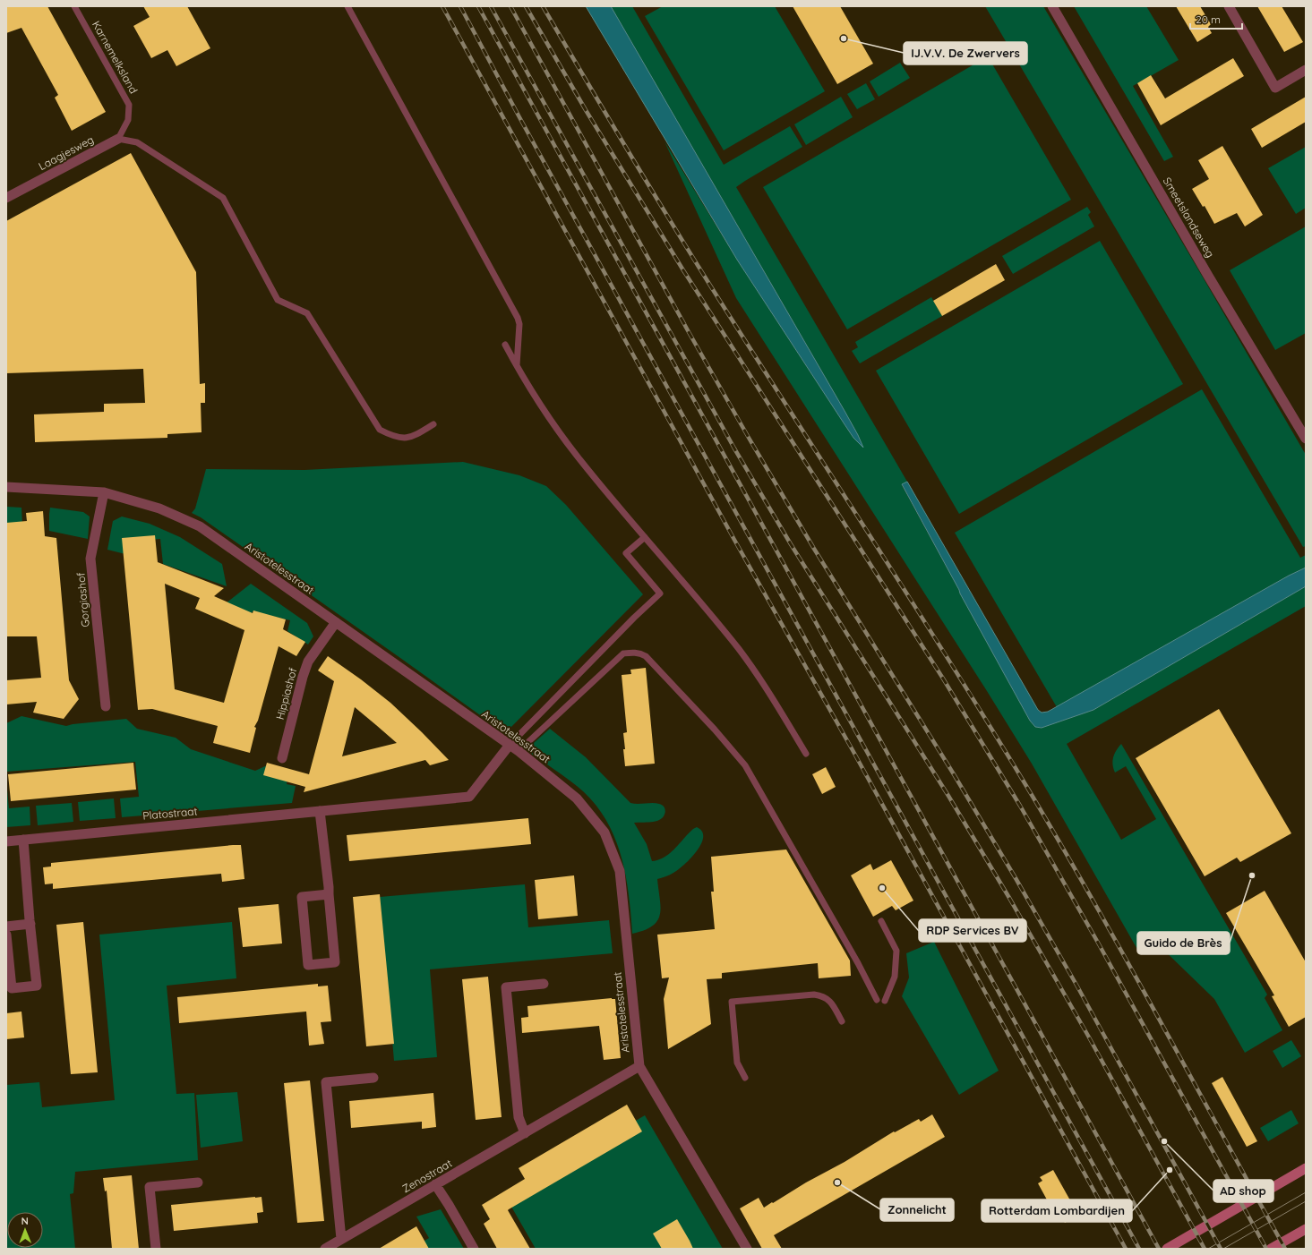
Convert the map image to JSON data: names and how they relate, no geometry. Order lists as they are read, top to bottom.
{
  "streets": {
    "street": [
      "Laagjesweg",
      "Smeetslandseweg",
      "Aristotelesstraat",
      "Gorgiashof",
      "Hippiashof",
      "Platostraat",
      "Zenostraat"
    ],
    "lane": ["Karnemelksland"]
  },
  "crossings": [
    ["Karnemelksland", "Laagjesweg"],
    ["Aristotelesstraat", "Gorgiashof"],
    ["Aristotelesstraat", "Hippiashof"],
    ["Aristotelesstraat", "Platostraat"],
    ["Aristotelesstraat", "Zenostraat"]
  ],
  "places": [
    "IJ.V.V. De Zwervers",
    "Guido de Brès",
    "RDP Services BV",
    "AD shop",
    "Rotterdam Lombardijen",
    "Zonnelicht"
  ],
  "scale_bar": "20 m",
  "north": "top"
}
